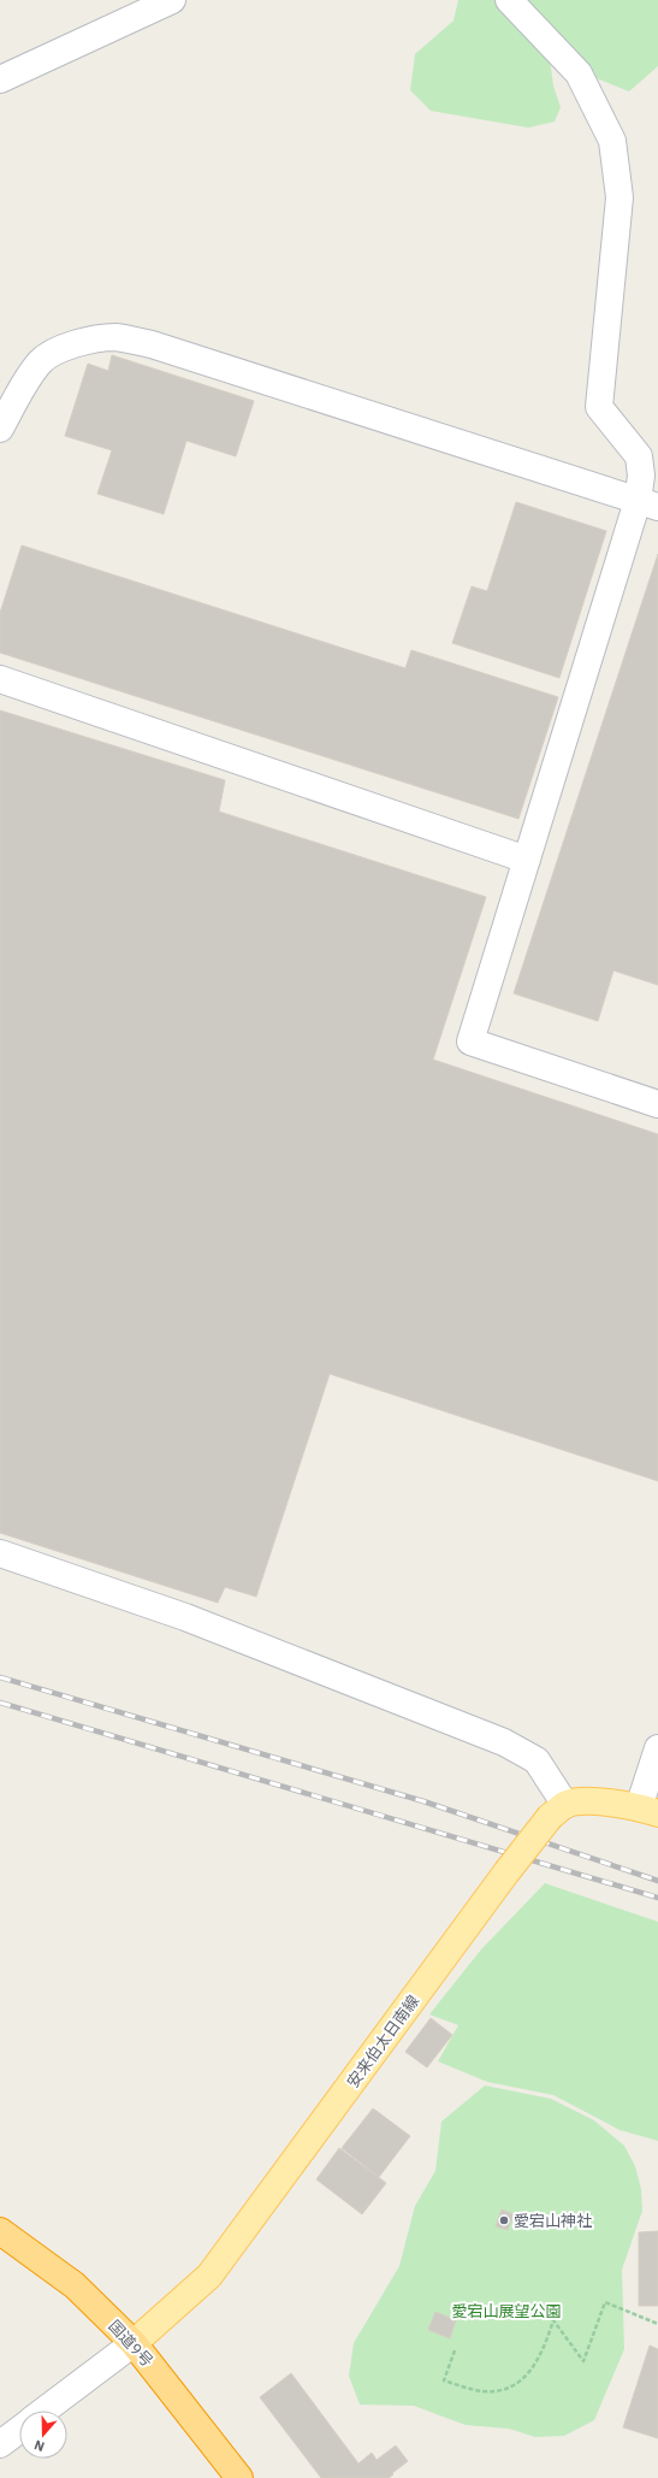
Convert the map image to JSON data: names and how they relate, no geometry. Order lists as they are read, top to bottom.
{
  "streets": {
    "highway": ["国道9号"],
    "main road": ["安来伯太日南線"]
  },
  "crossings": [
    ["安来伯太日南線", "国道9号"]
  ],
  "parks": ["愛宕山展望公園"],
  "places": ["愛宕山神社"],
  "north": "bottom"
}
